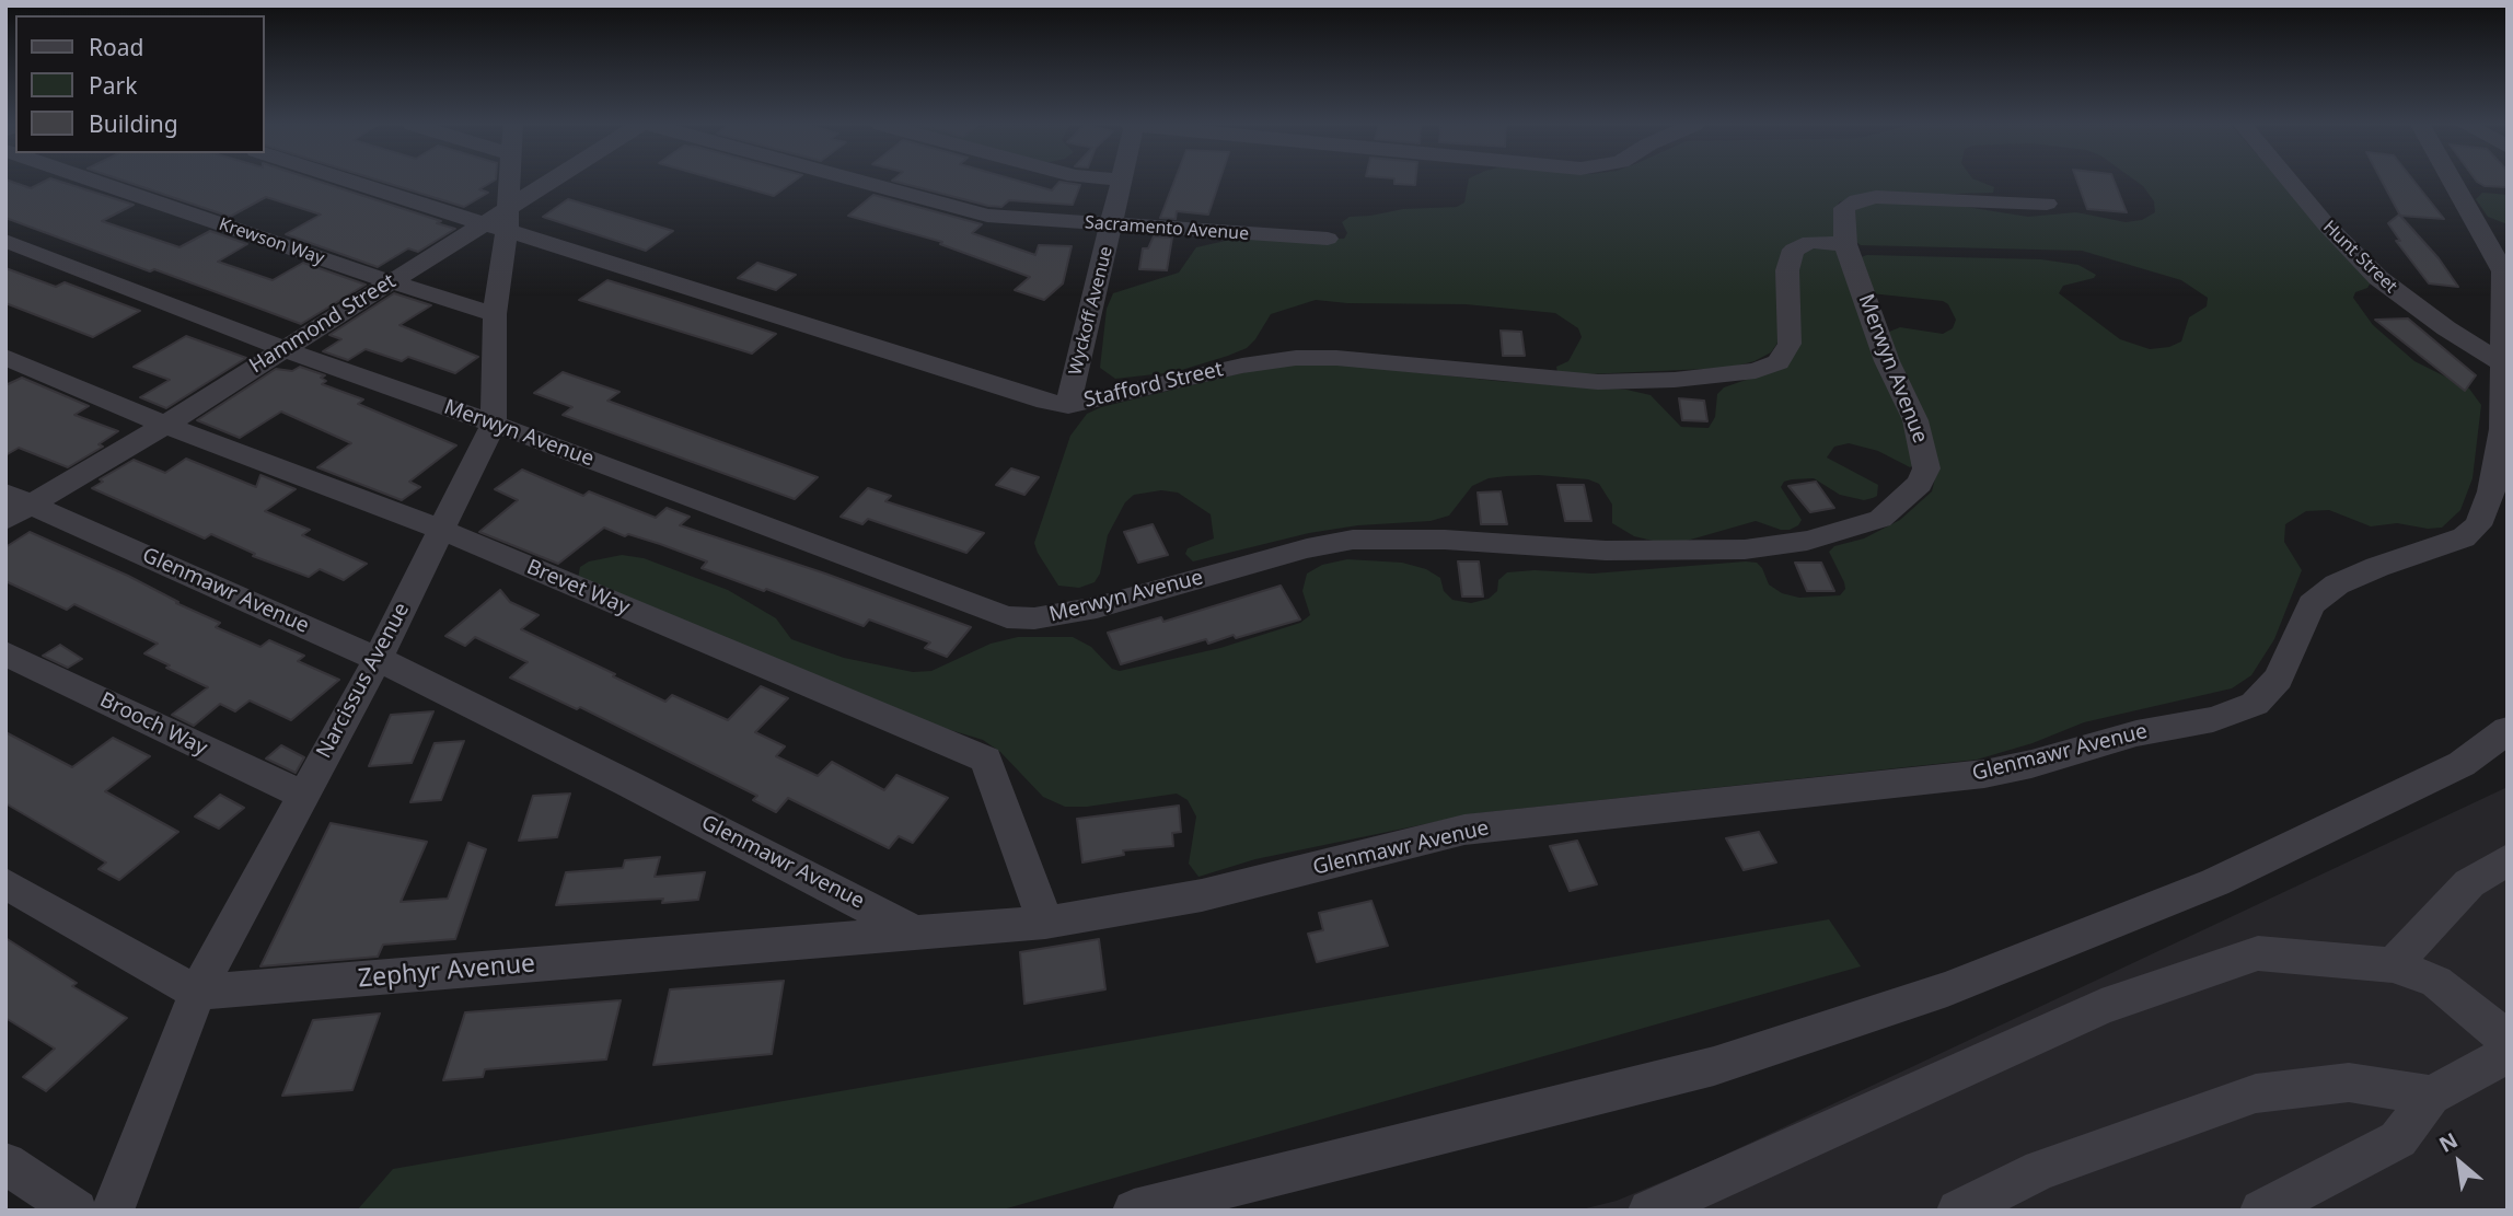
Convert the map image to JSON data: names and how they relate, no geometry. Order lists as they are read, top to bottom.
{
  "streets": {
    "street": [
      "Sacramento Avenue",
      "Krewson Way",
      "Hunt Street",
      "Wyckoff Avenue",
      "Hammond Street",
      "Merwyn Avenue",
      "Stafford Street",
      "Brevet Way",
      "Glenmawr Avenue",
      "Narcissus Avenue",
      "Brooch Way",
      "Zephyr Avenue"
    ]
  },
  "crossings": [
    ["Sacramento Avenue", "Wyckoff Avenue"],
    ["Krewson Way", "Hammond Street"],
    ["Krewson Way", "Narcissus Avenue"],
    ["Hunt Street", "Glenmawr Avenue"],
    ["Wyckoff Avenue", "Stafford Street"],
    ["Hammond Street", "Merwyn Avenue"],
    ["Hammond Street", "Stafford Street"],
    ["Hammond Street", "Brevet Way"],
    ["Hammond Street", "Glenmawr Avenue"],
    ["Hammond Street", "Narcissus Avenue"],
    ["Merwyn Avenue", "Stafford Street"],
    ["Merwyn Avenue", "Narcissus Avenue"],
    ["Stafford Street", "Narcissus Avenue"],
    ["Brevet Way", "Glenmawr Avenue"],
    ["Brevet Way", "Narcissus Avenue"],
    ["Glenmawr Avenue", "Narcissus Avenue"],
    ["Glenmawr Avenue", "Zephyr Avenue"],
    ["Narcissus Avenue", "Brooch Way"],
    ["Narcissus Avenue", "Zephyr Avenue"]
  ],
  "legend": ["Road", "Park", "Building"],
  "north": "top left"
}
